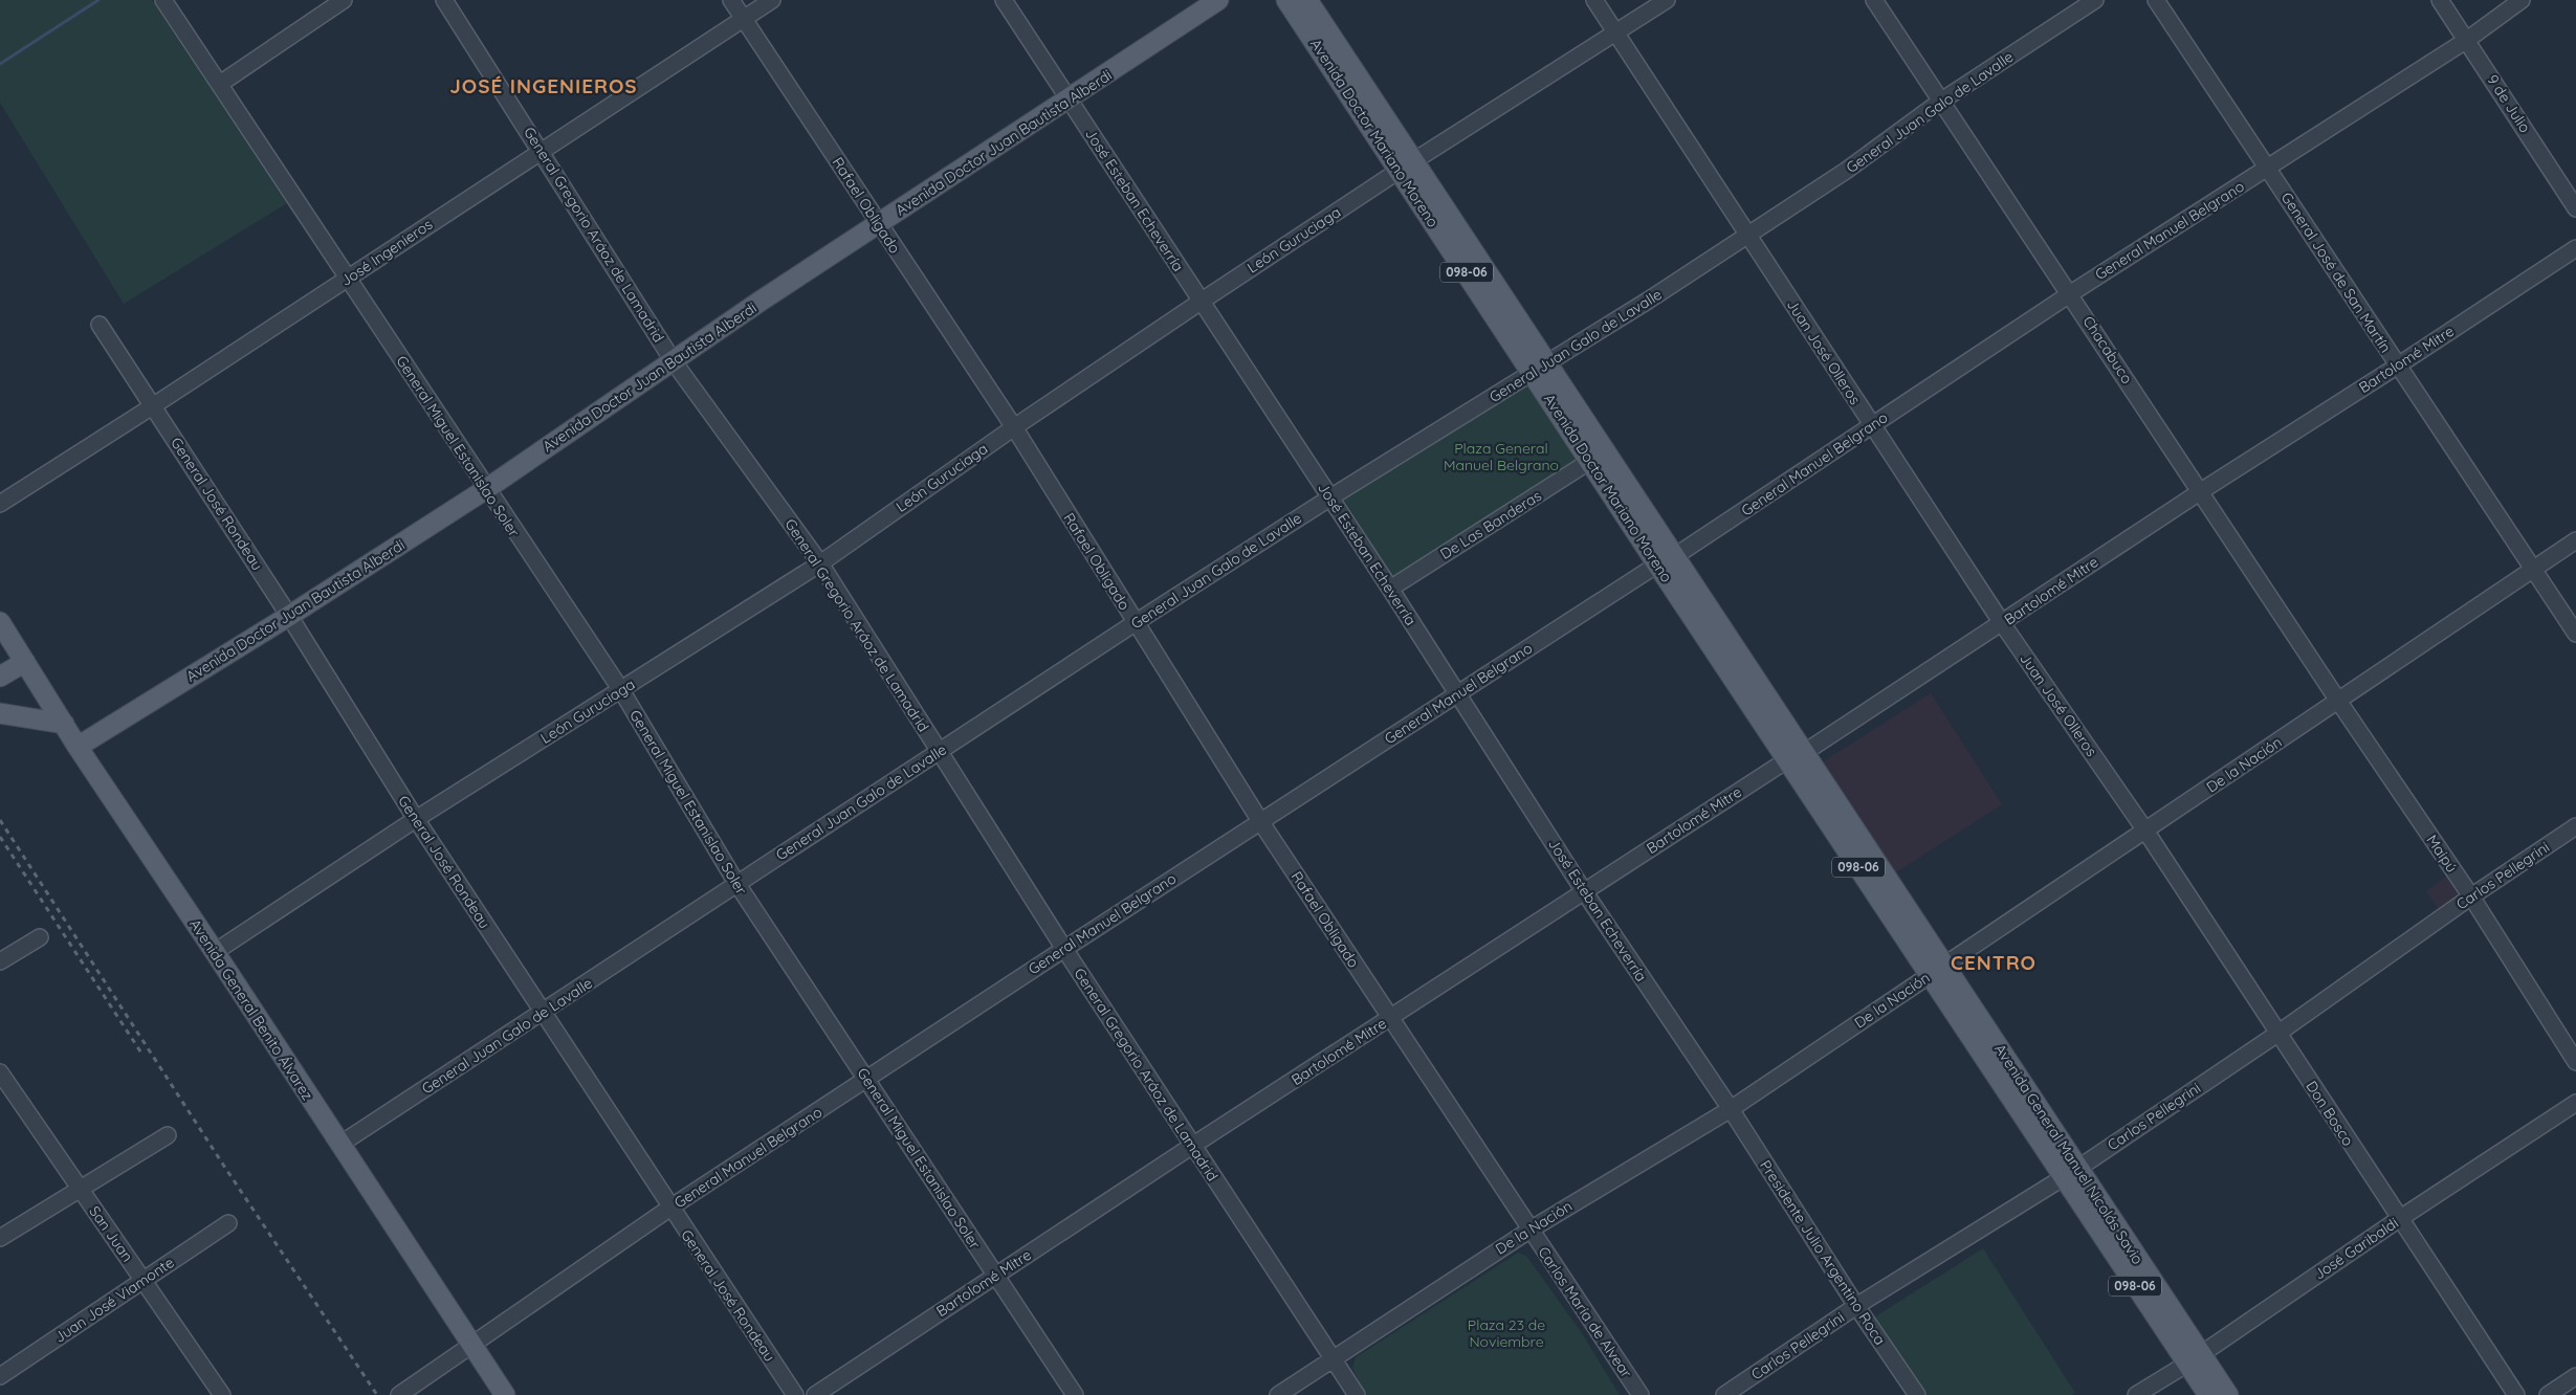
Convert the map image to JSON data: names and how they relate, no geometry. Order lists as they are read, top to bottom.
{
  "streets": {
    "main road": [
      "Avenida Doctor Mariano Moreno",
      "Avenida Doctor Juan Bautista Alberdi",
      "098-06",
      "Avenida General Benito Álvarez",
      "Avenida General Manuel Nicolás Savio"
    ],
    "street": [
      "9 de Julio",
      "General Juan Galo de Lavalle",
      "José Esteban Echeverría",
      "Rafael Obligado",
      "General Manuel Belgrano",
      "General Gregorio Aráoz de Lamadrid",
      "León Guruciaga",
      "José Ingenieros",
      "General José de San Martín",
      "Chacabuco",
      "Juan José Olleros",
      "Bartolomé Mitre",
      "General Miguel Estanislao Soler",
      "General José Rondeau",
      "De Las Banderas",
      "De la Nación",
      "Maipú",
      "Carlos Pellegrini",
      "Don Bosco",
      "San Juan",
      "José Garibaldi",
      "Presidente Julio Argentino Roca",
      "Juan José Viamonte",
      "Carlos María de Alvear"
    ]
  },
  "crossings": [
    ["9 de Julio", "General Manuel Belgrano"],
    ["General Juan Galo de Lavalle", "Avenida Doctor Mariano Moreno"],
    ["General Juan Galo de Lavalle", "José Esteban Echeverría"],
    ["General Juan Galo de Lavalle", "Rafael Obligado"],
    ["General Juan Galo de Lavalle", "General Gregorio Aráoz de Lamadrid"],
    ["General Juan Galo de Lavalle", "Chacabuco"],
    ["General Juan Galo de Lavalle", "Juan José Olleros"],
    ["General Juan Galo de Lavalle", "General Miguel Estanislao Soler"],
    ["General Juan Galo de Lavalle", "General José Rondeau"],
    ["General Juan Galo de Lavalle", "Avenida General Benito Álvarez"],
    ["Avenida Doctor Mariano Moreno", "General Manuel Belgrano"],
    ["Avenida Doctor Mariano Moreno", "León Guruciaga"],
    ["Avenida Doctor Mariano Moreno", "Bartolomé Mitre"],
    ["Avenida Doctor Mariano Moreno", "De Las Banderas"],
    ["Avenida Doctor Mariano Moreno", "De la Nación"],
    ["Avenida Doctor Mariano Moreno", "Avenida General Manuel Nicolás Savio"],
    ["Avenida Doctor Juan Bautista Alberdi", "José Esteban Echeverría"],
    ["Avenida Doctor Juan Bautista Alberdi", "Rafael Obligado"],
    ["Avenida Doctor Juan Bautista Alberdi", "General Gregorio Aráoz de Lamadrid"],
    ["Avenida Doctor Juan Bautista Alberdi", "General Miguel Estanislao Soler"],
    ["Avenida Doctor Juan Bautista Alberdi", "General José Rondeau"],
    ["Avenida Doctor Juan Bautista Alberdi", "Avenida General Benito Álvarez"],
    ["José Esteban Echeverría", "General Manuel Belgrano"],
    ["José Esteban Echeverría", "León Guruciaga"],
    ["José Esteban Echeverría", "Bartolomé Mitre"],
    ["José Esteban Echeverría", "De Las Banderas"],
    ["José Esteban Echeverría", "De la Nación"],
    ["José Esteban Echeverría", "Presidente Julio Argentino Roca"],
    ["Rafael Obligado", "General Manuel Belgrano"],
    ["Rafael Obligado", "León Guruciaga"],
    ["Rafael Obligado", "José Ingenieros"],
    ["Rafael Obligado", "Bartolomé Mitre"],
    ["Rafael Obligado", "De la Nación"],
    ["Rafael Obligado", "Carlos María de Alvear"],
    ["General Manuel Belgrano", "General Gregorio Aráoz de Lamadrid"],
    ["General Manuel Belgrano", "General José de San Martín"],
    ["General Manuel Belgrano", "Chacabuco"],
    ["General Manuel Belgrano", "Juan José Olleros"],
    ["General Manuel Belgrano", "General Miguel Estanislao Soler"],
    ["General Manuel Belgrano", "General José Rondeau"],
    ["General Manuel Belgrano", "Avenida General Benito Álvarez"],
    ["General Gregorio Aráoz de Lamadrid", "León Guruciaga"],
    ["General Gregorio Aráoz de Lamadrid", "José Ingenieros"],
    ["General Gregorio Aráoz de Lamadrid", "Bartolomé Mitre"],
    ["General Gregorio Aráoz de Lamadrid", "De la Nación"],
    ["León Guruciaga", "Juan José Olleros"],
    ["León Guruciaga", "General Miguel Estanislao Soler"],
    ["León Guruciaga", "General José Rondeau"],
    ["León Guruciaga", "Avenida General Benito Álvarez"],
    ["José Ingenieros", "General Miguel Estanislao Soler"],
    ["José Ingenieros", "General José Rondeau"],
    ["General José de San Martín", "Bartolomé Mitre"],
    ["General José de San Martín", "De la Nación"],
    ["Chacabuco", "Bartolomé Mitre"],
    ["Chacabuco", "De la Nación"],
    ["Chacabuco", "Maipú"],
    ["Juan José Olleros", "Bartolomé Mitre"],
    ["Juan José Olleros", "De la Nación"],
    ["Juan José Olleros", "Don Bosco"],
    ["Bartolomé Mitre", "General Miguel Estanislao Soler"],
    ["De la Nación", "Maipú"],
    ["De la Nación", "Don Bosco"],
    ["De la Nación", "Avenida General Manuel Nicolás Savio"],
    ["De la Nación", "Presidente Julio Argentino Roca"],
    ["De la Nación", "Carlos María de Alvear"],
    ["Maipú", "Carlos Pellegrini"],
    ["Carlos Pellegrini", "Don Bosco"],
    ["Carlos Pellegrini", "Avenida General Manuel Nicolás Savio"],
    ["Carlos Pellegrini", "Presidente Julio Argentino Roca"],
    ["Don Bosco", "José Garibaldi"],
    ["Avenida General Manuel Nicolás Savio", "José Garibaldi"],
    ["San Juan", "Juan José Viamonte"]
  ],
  "districts": ["JOSÉ INGENIEROS", "CENTRO"],
  "parks": ["Plaza General Manuel Belgrano", "Plaza 23 de Noviembre"]
}
